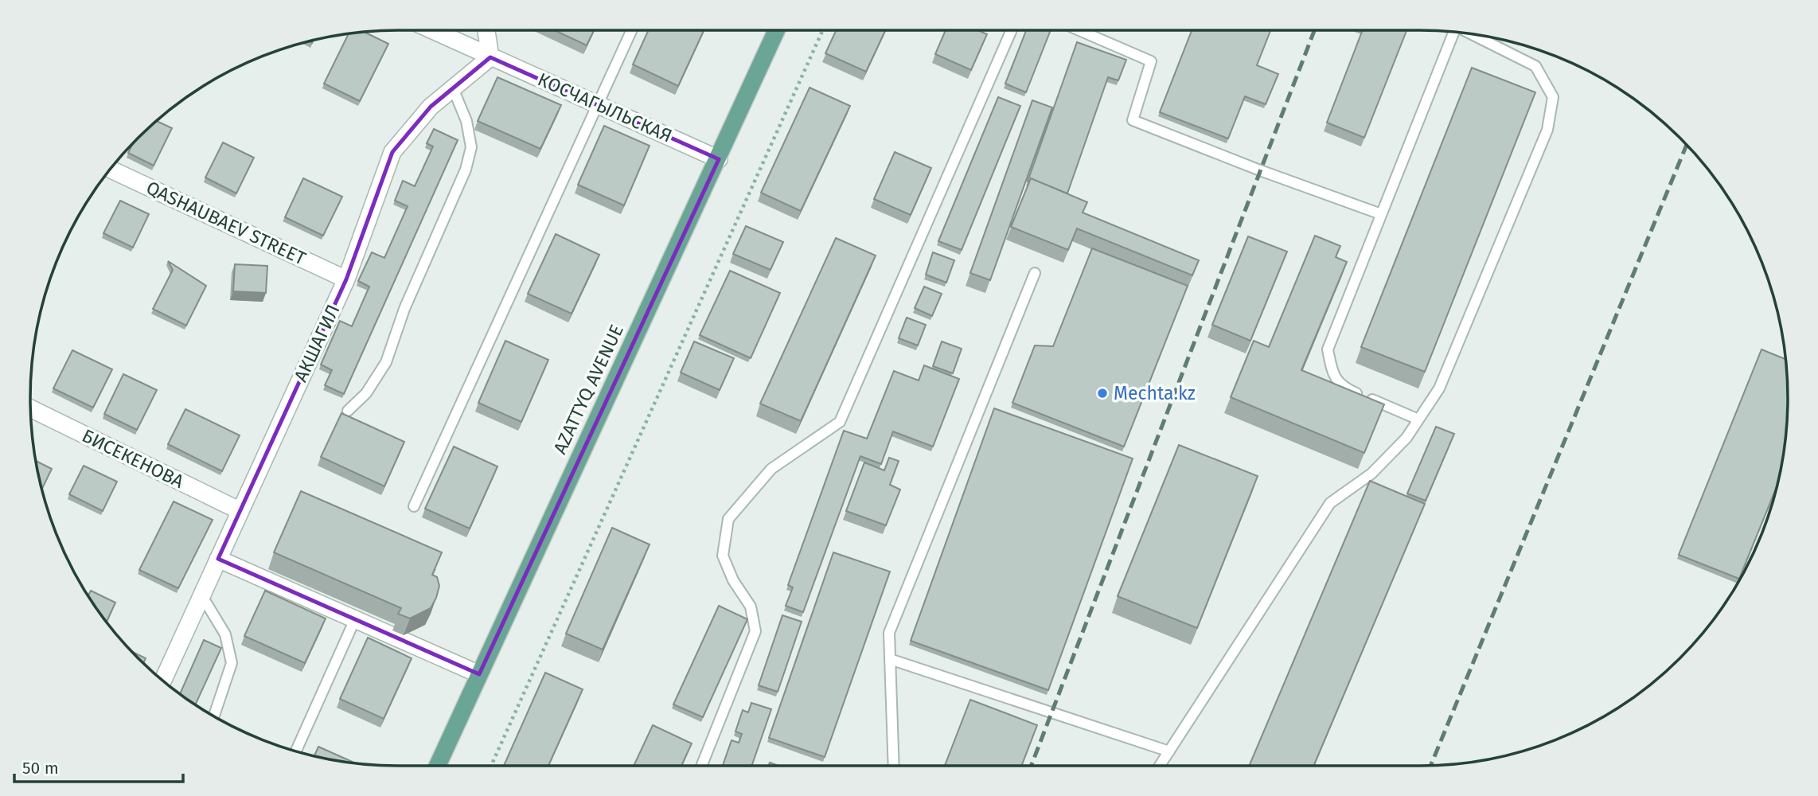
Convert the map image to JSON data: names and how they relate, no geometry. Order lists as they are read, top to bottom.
{
  "streets": {
    "main road": ["AZATTYQ AVENUE"],
    "street": [
      "КОСЧАГЫЛЬСКАЯ",
      "QASHAUBAEV STREET",
      "АКШАГИЛ",
      "БИСЕКЕНОВА"
    ]
  },
  "crossings": [
    ["КОСЧАГЫЛЬСКАЯ", "АКШАГИЛ"],
    ["КОСЧАГЫЛЬСКАЯ", "AZATTYQ AVENUE"],
    ["QASHAUBAEV STREET", "АКШАГИЛ"],
    ["АКШАГИЛ", "БИСЕКЕНОВА"]
  ],
  "places": ["Mechta.kz"],
  "scale_bar": "50 m"
}
